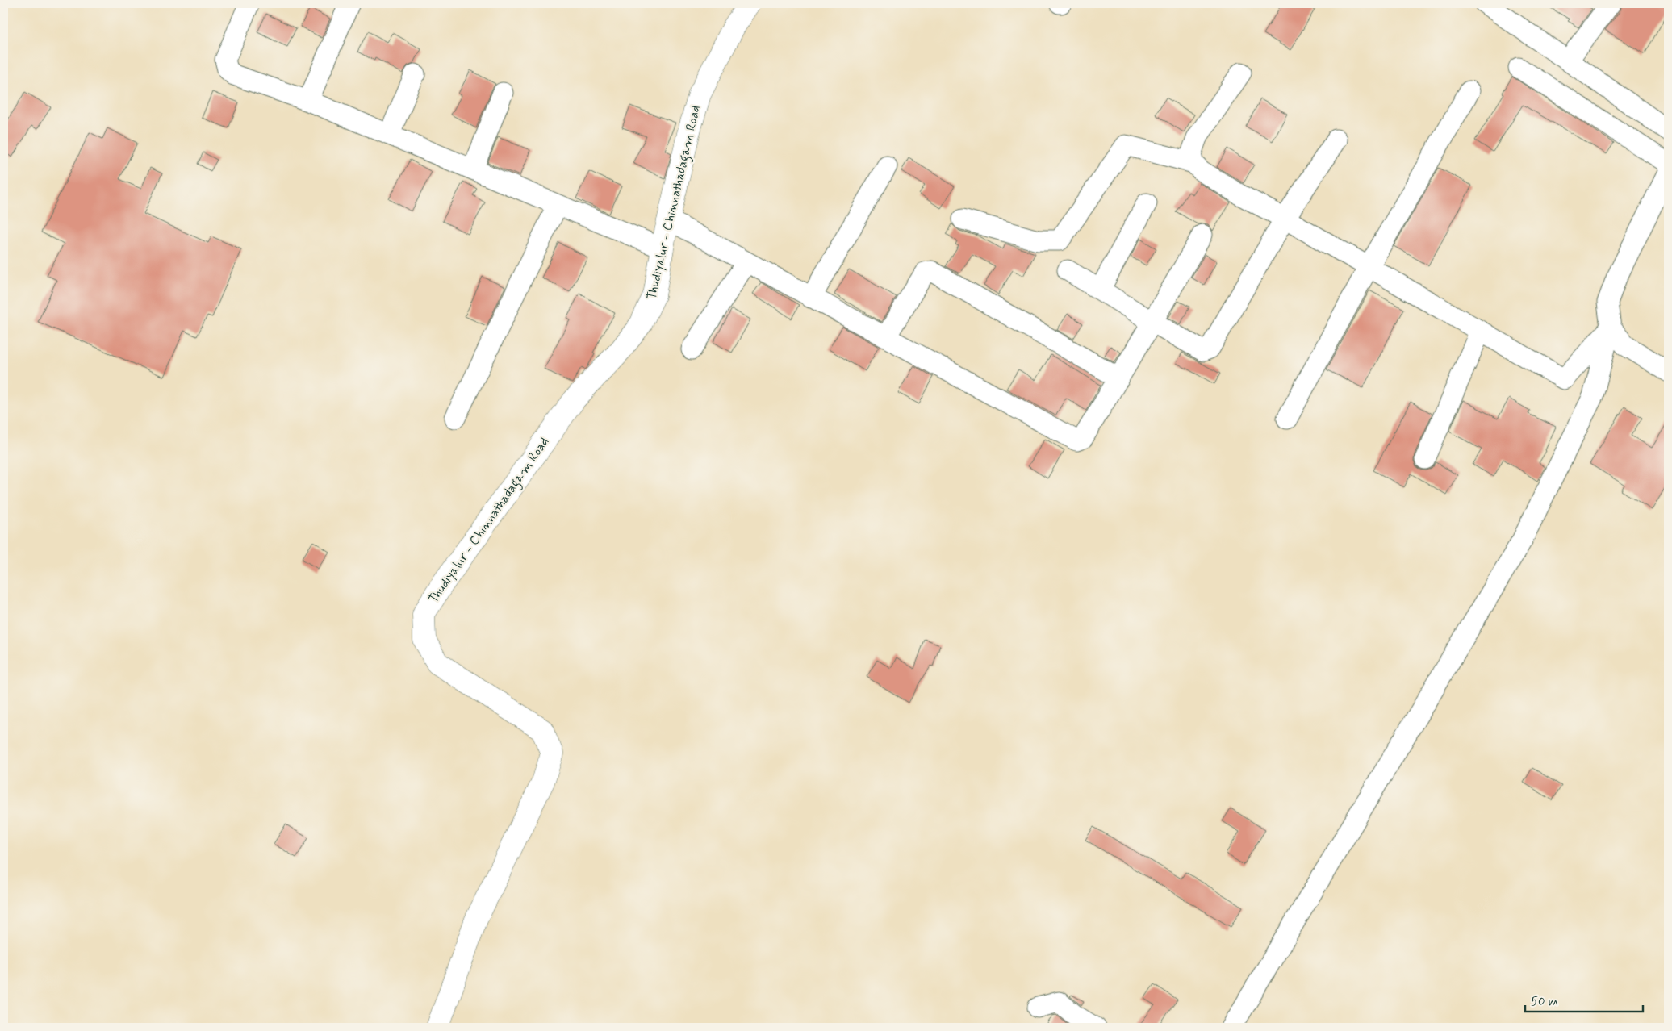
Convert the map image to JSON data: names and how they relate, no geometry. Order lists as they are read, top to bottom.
{
  "streets": {
    "main road": ["Thudiyalur - Chinnathadagam Road"]
  },
  "scale_bar": "50 m"
}
